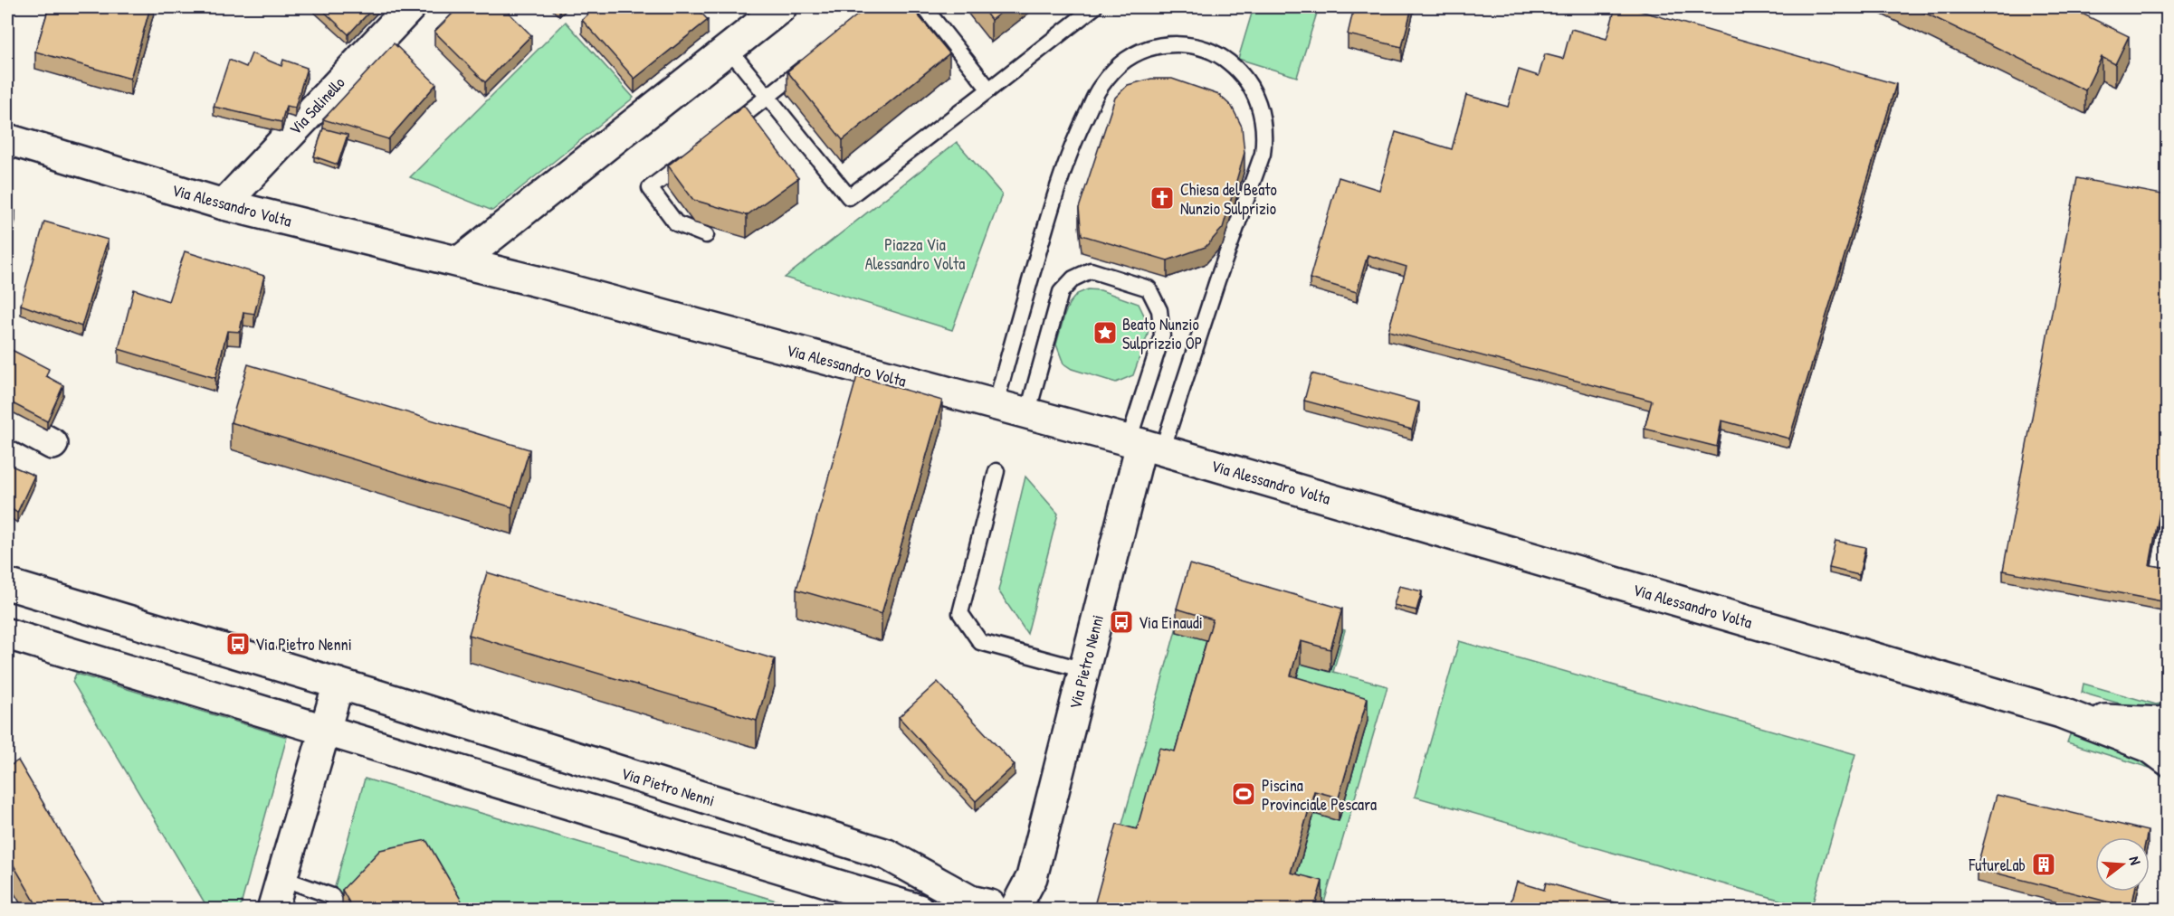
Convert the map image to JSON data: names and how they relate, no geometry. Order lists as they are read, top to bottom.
{
  "streets": {
    "street": ["Via Salinello", "Via Alessandro Volta", "Via Pietro Nenni"]
  },
  "crossings": [
    ["Via Salinello", "Via Alessandro Volta"],
    ["Via Alessandro Volta", "Via Pietro Nenni"]
  ],
  "parks": ["Piazza Via Alessandro Volta"],
  "places": {
    "church": ["Chiesa del Beato Nunzio Sulprizio"],
    "place": ["Beato Nunzio Sulprizzio OP"],
    "bus stop": ["Via Einaudi", "Via Pietro Nenni"],
    "sports": ["Piscina Provinciale Pescara"],
    "building": ["FutureLab"]
  },
  "north": "right"
}
